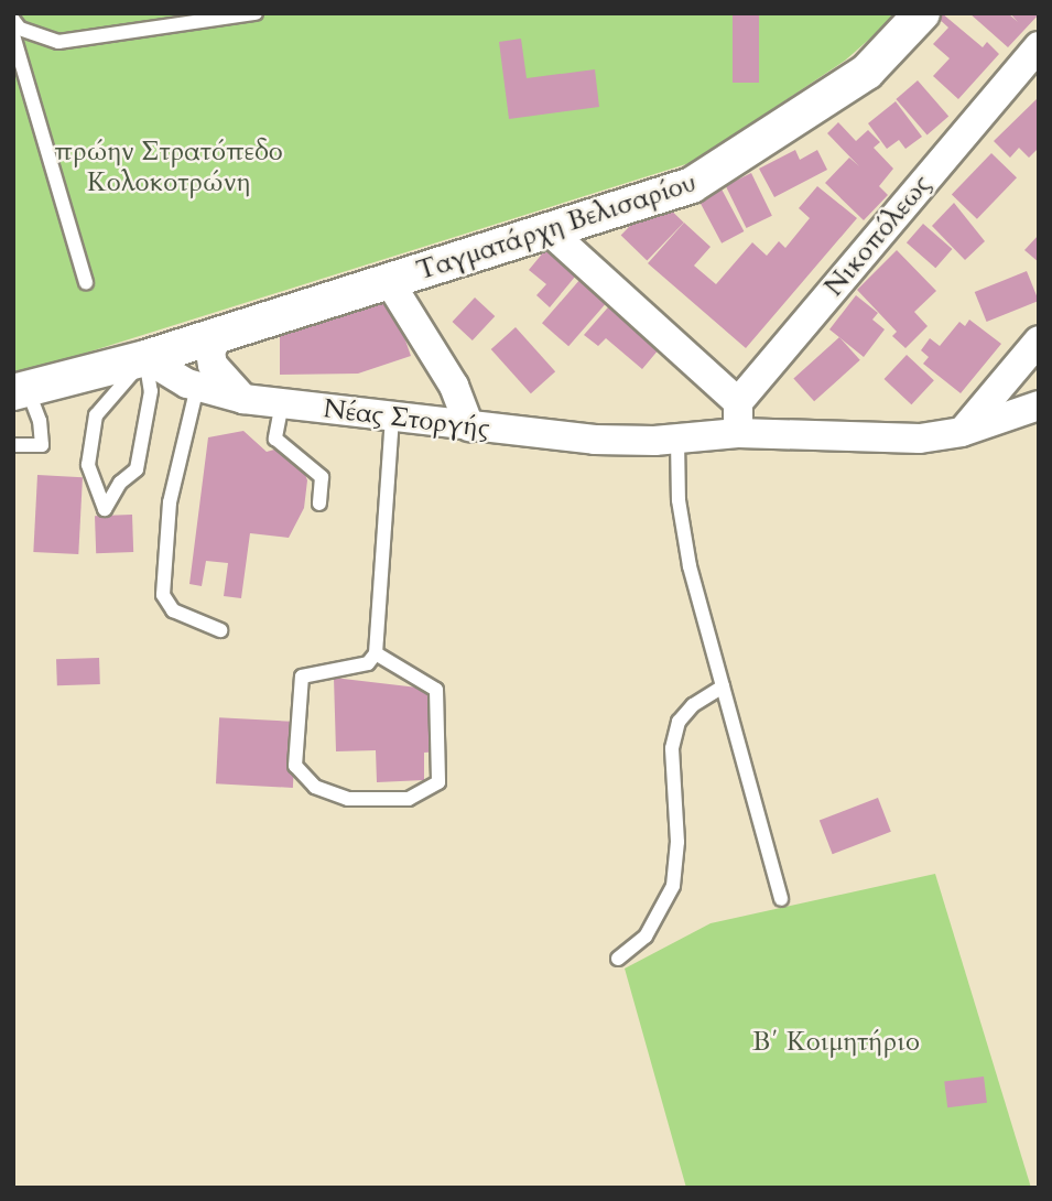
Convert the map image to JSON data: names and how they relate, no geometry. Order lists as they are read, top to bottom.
{
  "streets": {
    "street": ["Ταγματάρχη Βελισαρίου", "Νικοπόλεως", "Νέας Στοργής"]
  },
  "crossings": [
    ["Ταγματάρχη Βελισαρίου", "Νέας Στοργής"]
  ],
  "parks": ["πρώην Στρατόπεδο Κολοκοτρώνη", "Β΄ Κοιμητήριο"]
}
